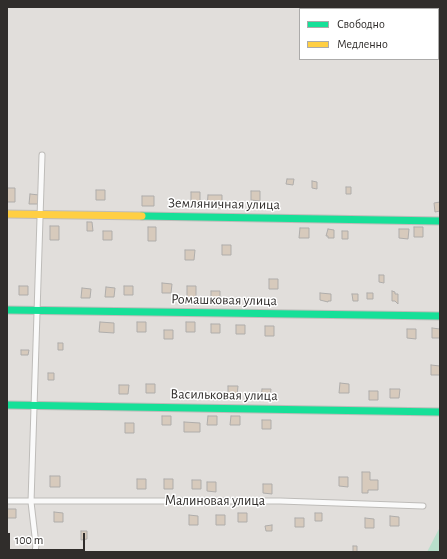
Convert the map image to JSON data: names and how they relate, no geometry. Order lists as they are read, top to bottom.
{
  "streets": {
    "street": [
      "Земляничная улица",
      "Ромашковая улица",
      "Васильковая улица",
      "Малиновая улица"
    ]
  },
  "legend": ["Свободно", "Медленно"],
  "scale_bar": "100 m"
}
